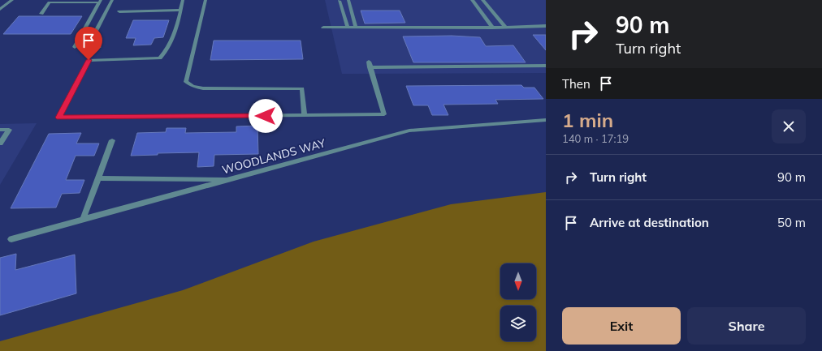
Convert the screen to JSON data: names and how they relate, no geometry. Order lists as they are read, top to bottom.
{
  "streets": {
    "street": ["WOODLANDS WAY"]
  },
  "north": "bottom",
  "page": {
    "turn": ["90 m", "Turn right"],
    "then": "Then",
    "heading": ["1 min", "140 m · 17:19"],
    "list": [
      {
        "name": "Turn right",
        "value": "90 m"
      },
      {
        "name": "Arrive at destination",
        "value": "50 m"
      }
    ],
    "buttons": ["Exit", "Share"]
  }
}
